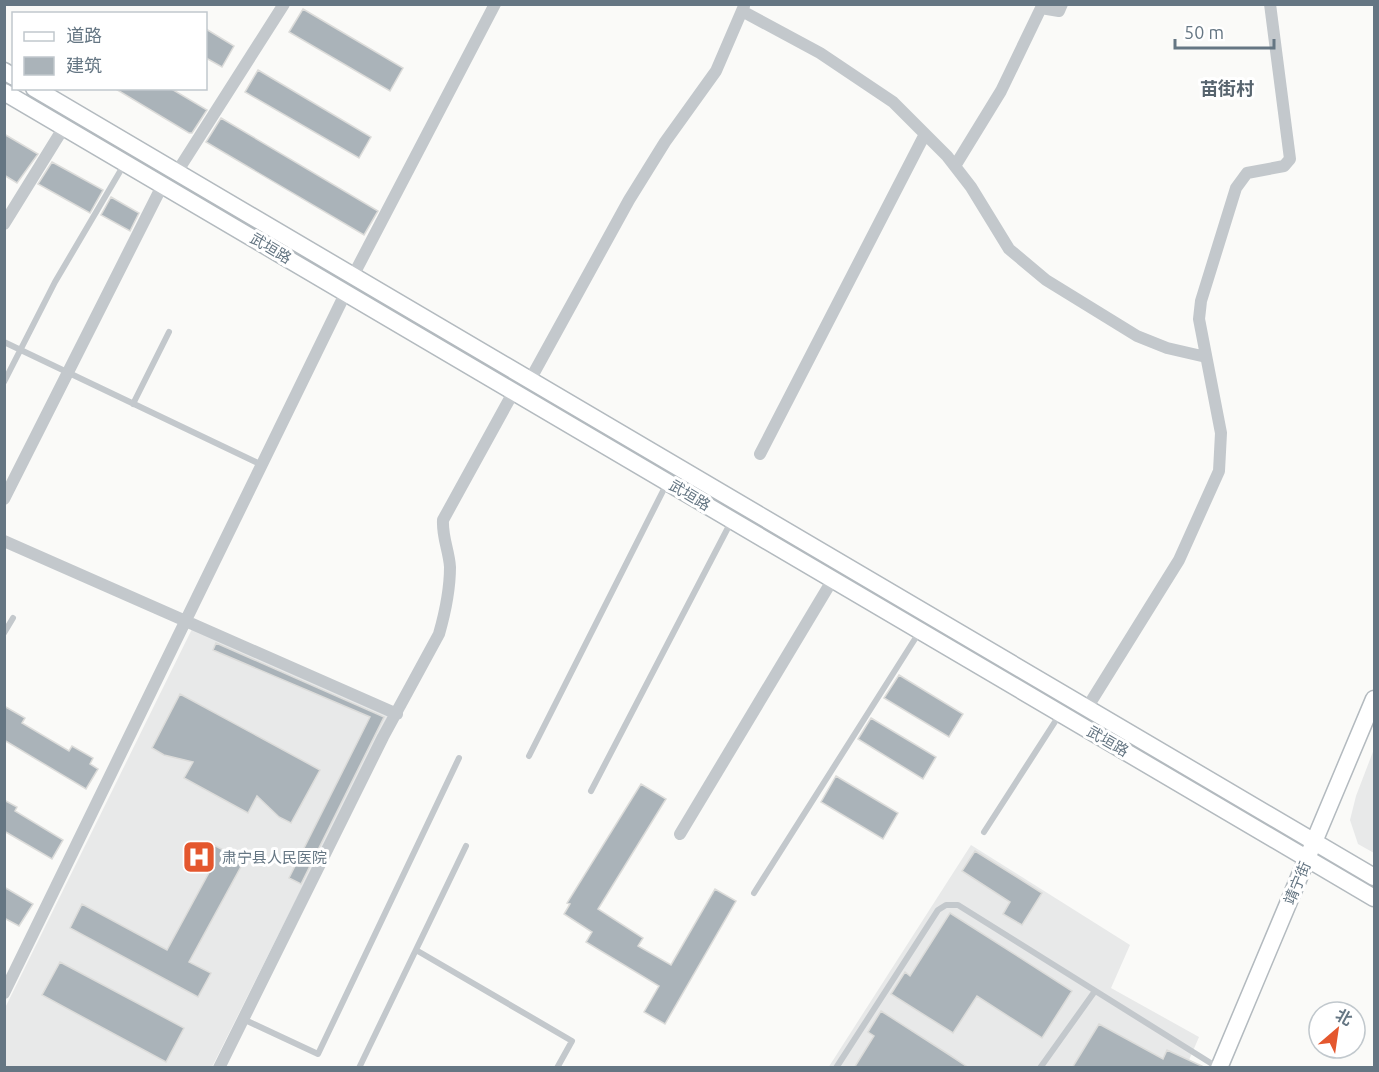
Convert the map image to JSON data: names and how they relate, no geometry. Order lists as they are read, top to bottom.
{
  "streets": {
    "main road": ["武垣路", "靖宁街"]
  },
  "crossings": [
    ["武垣路", "靖宁街"]
  ],
  "districts": ["苗街村"],
  "places": {
    "hospital": ["肃宁县人民医院"]
  },
  "legend": ["道路", "建筑"],
  "scale_bar": "50 m",
  "north": "top right"
}
